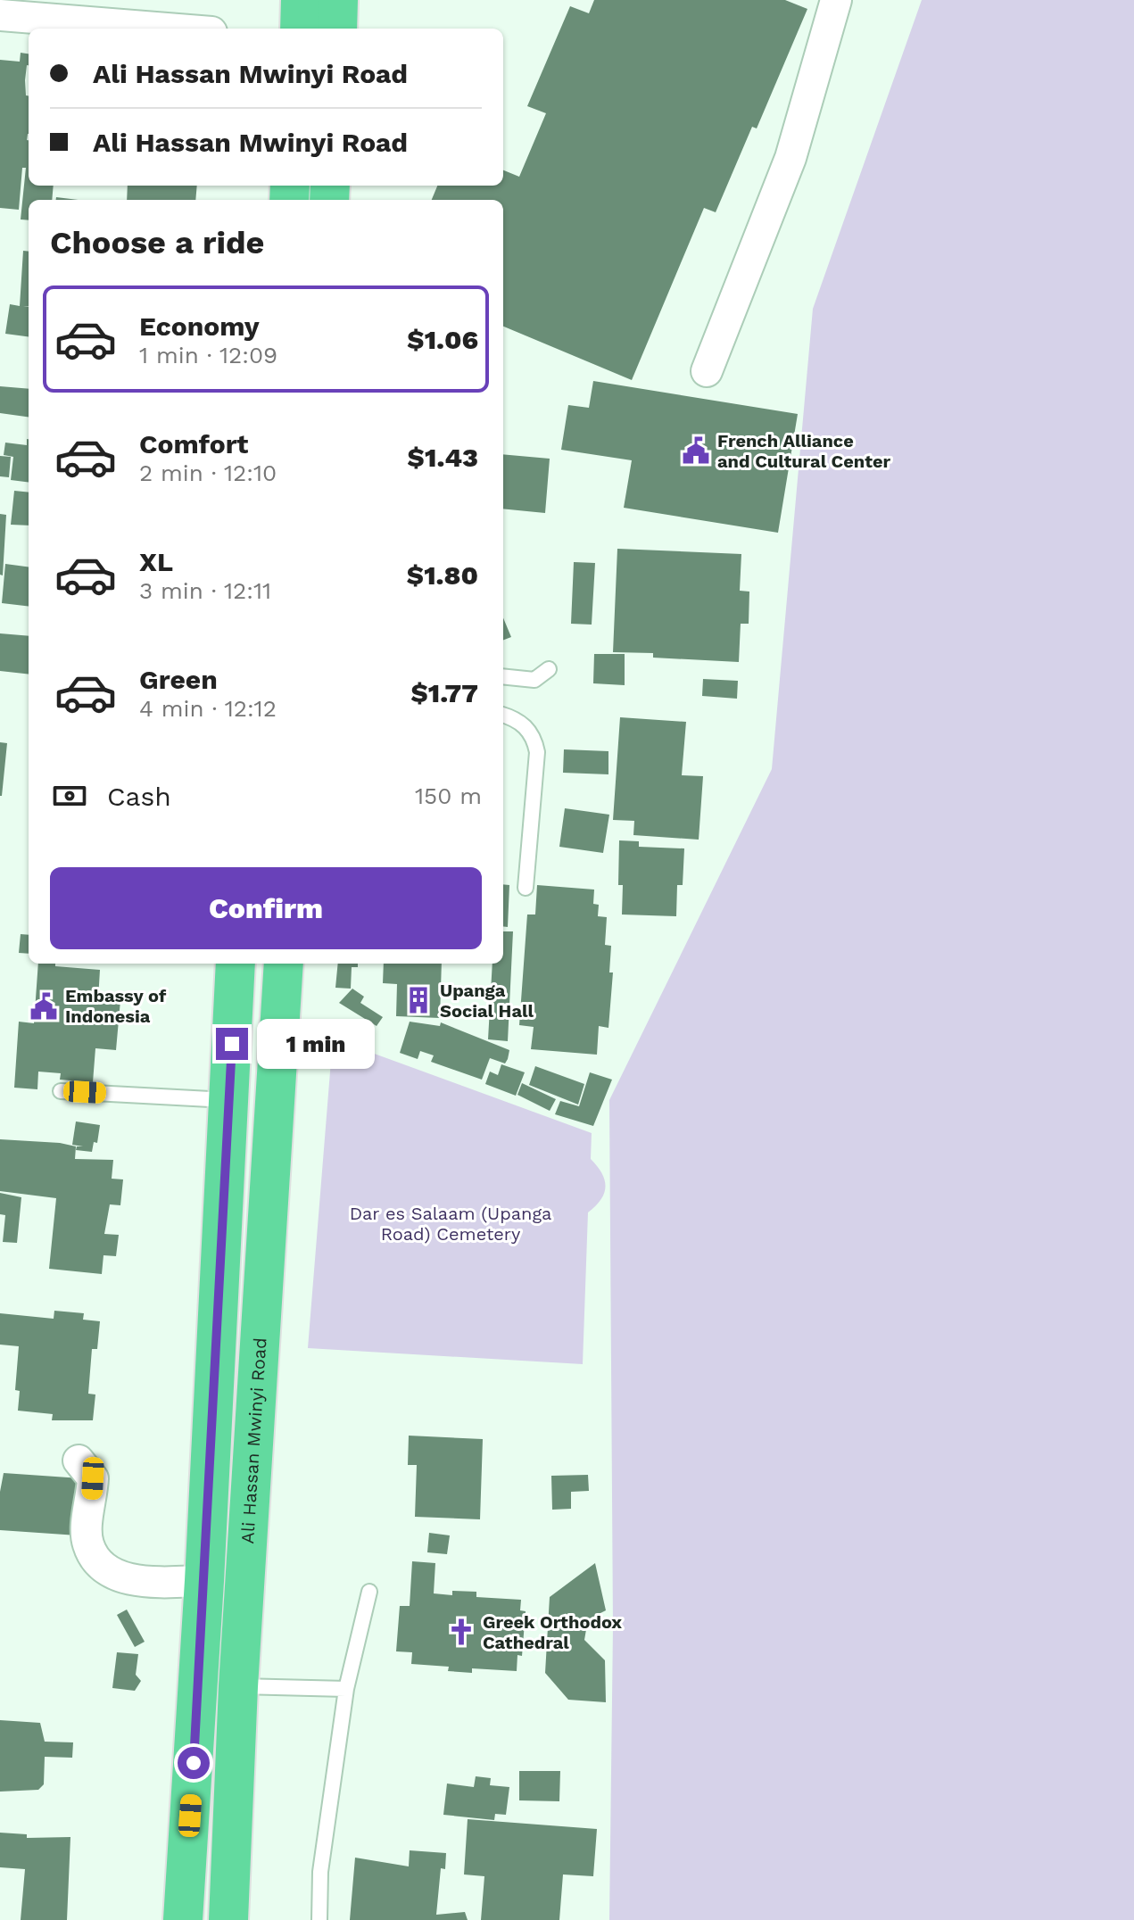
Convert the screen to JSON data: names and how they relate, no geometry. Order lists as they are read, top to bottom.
{
  "streets": {
    "highway": ["Ali Hassan Mwinyi Road"]
  },
  "parks": ["Dar es Salaam (Upanga Road) Cemetery"],
  "places": {
    "public building": ["French Alliance and Cultural Center", "Embassy of Indonesia"],
    "building": ["Upanga Social Hall"],
    "church": ["Greek Orthodox Cathedral"]
  },
  "page": {
    "banner": ["Ali Hassan Mwinyi Road", "Ali Hassan Mwinyi Road"],
    "heading": "Choose a ride",
    "list": [
      {
        "name": "Economy",
        "note": "1 min · 12:09",
        "value": "$1.06"
      },
      {
        "name": "Comfort",
        "note": "2 min · 12:10",
        "value": "$1.43"
      },
      {
        "name": "XL",
        "note": "3 min · 12:11",
        "value": "$1.80"
      },
      {
        "name": "Green",
        "note": "4 min · 12:12",
        "value": "$1.77"
      }
    ],
    "pay": ["Cash", "150 m"],
    "buttons": "Confirm",
    "bubble": "1 min"
  }
}
